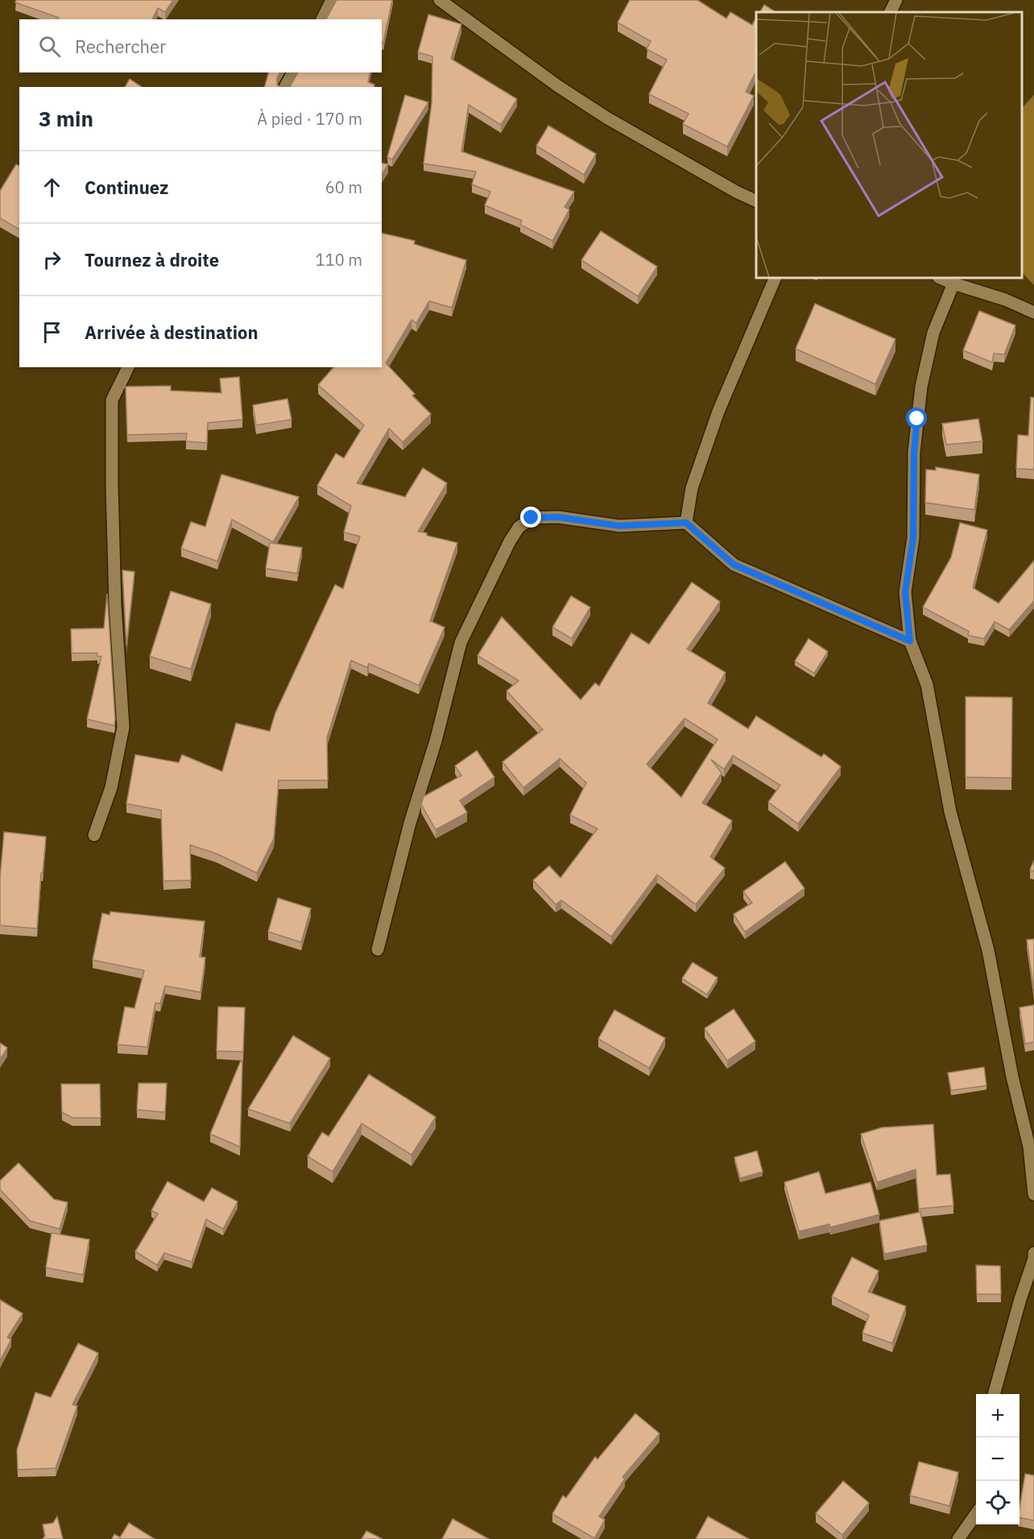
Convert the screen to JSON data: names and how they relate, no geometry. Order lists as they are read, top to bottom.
{
  "page": {
    "search": "Rechercher",
    "heading": ["3 min", "À pied · 170 m"],
    "list": [
      ["Continuez", "60 m"],
      ["Tournez à droite", "110 m"],
      "Arrivée à destination"
    ],
    "map_buttons": ["+", "−"]
  }
}
